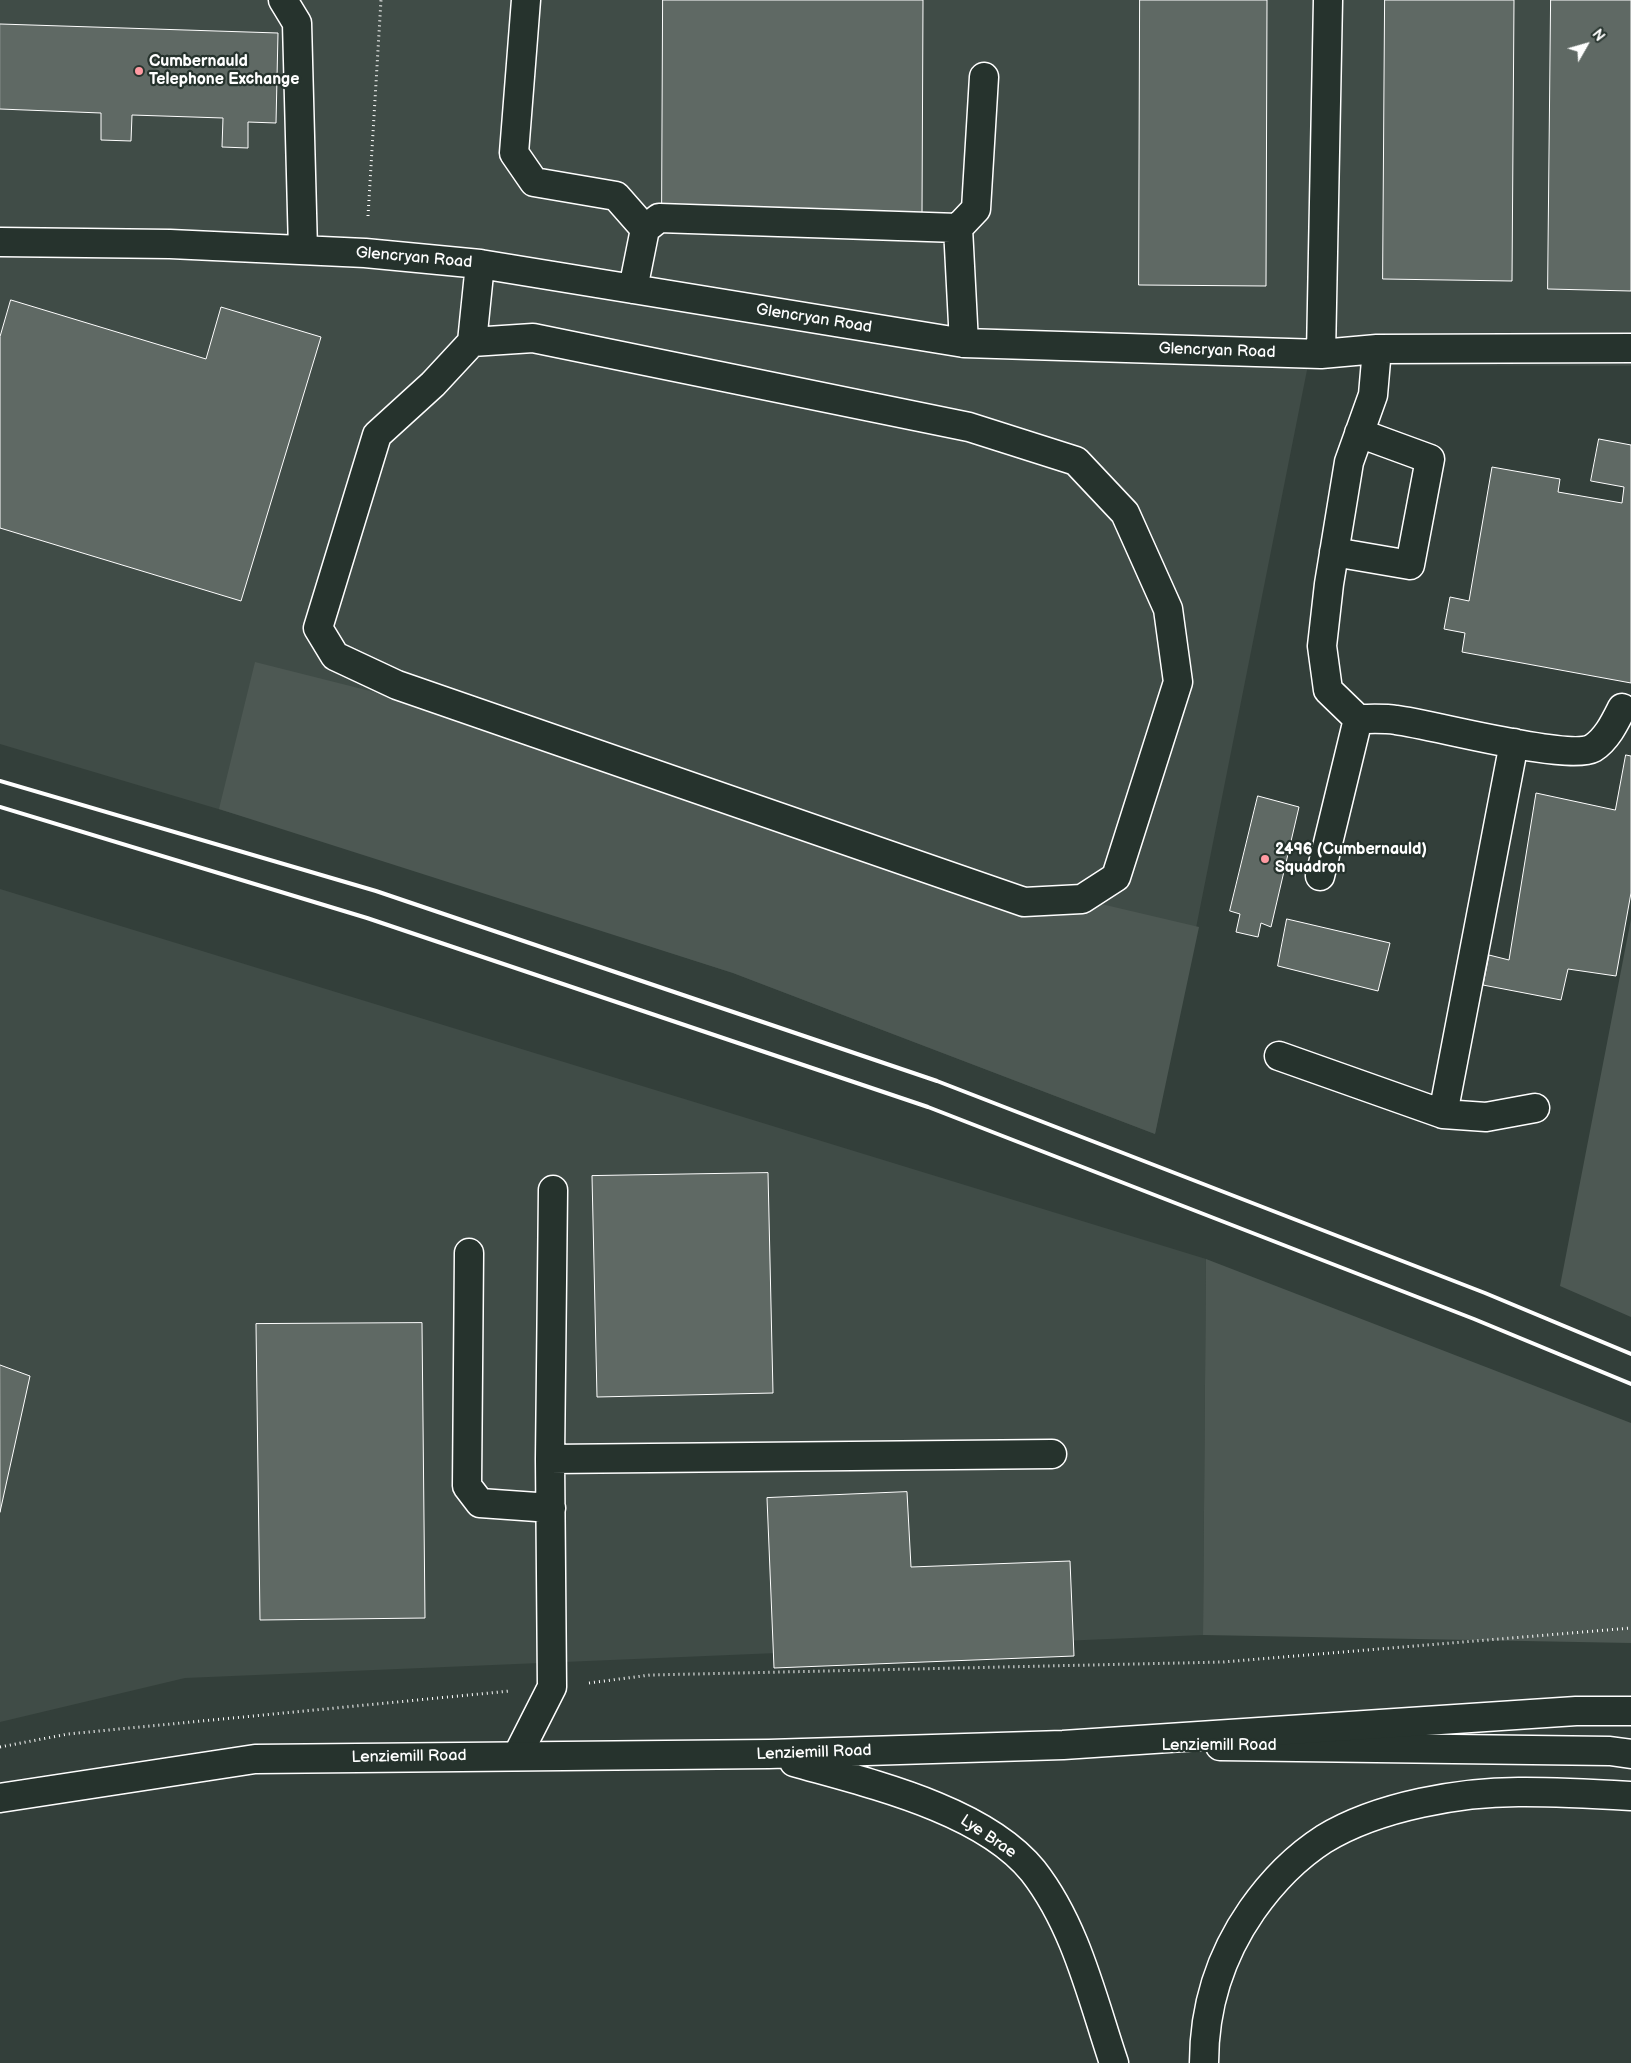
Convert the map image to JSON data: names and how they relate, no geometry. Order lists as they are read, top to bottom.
{
  "streets": {
    "street": ["Glencryan Road", "Lenziemill Road", "Lye Brae"]
  },
  "crossings": [
    ["Lenziemill Road", "Lye Brae"]
  ],
  "places": ["Cumbernauld Telephone Exchange", "2496 (Cumbernauld) Squadron"],
  "north": "top right"
}
